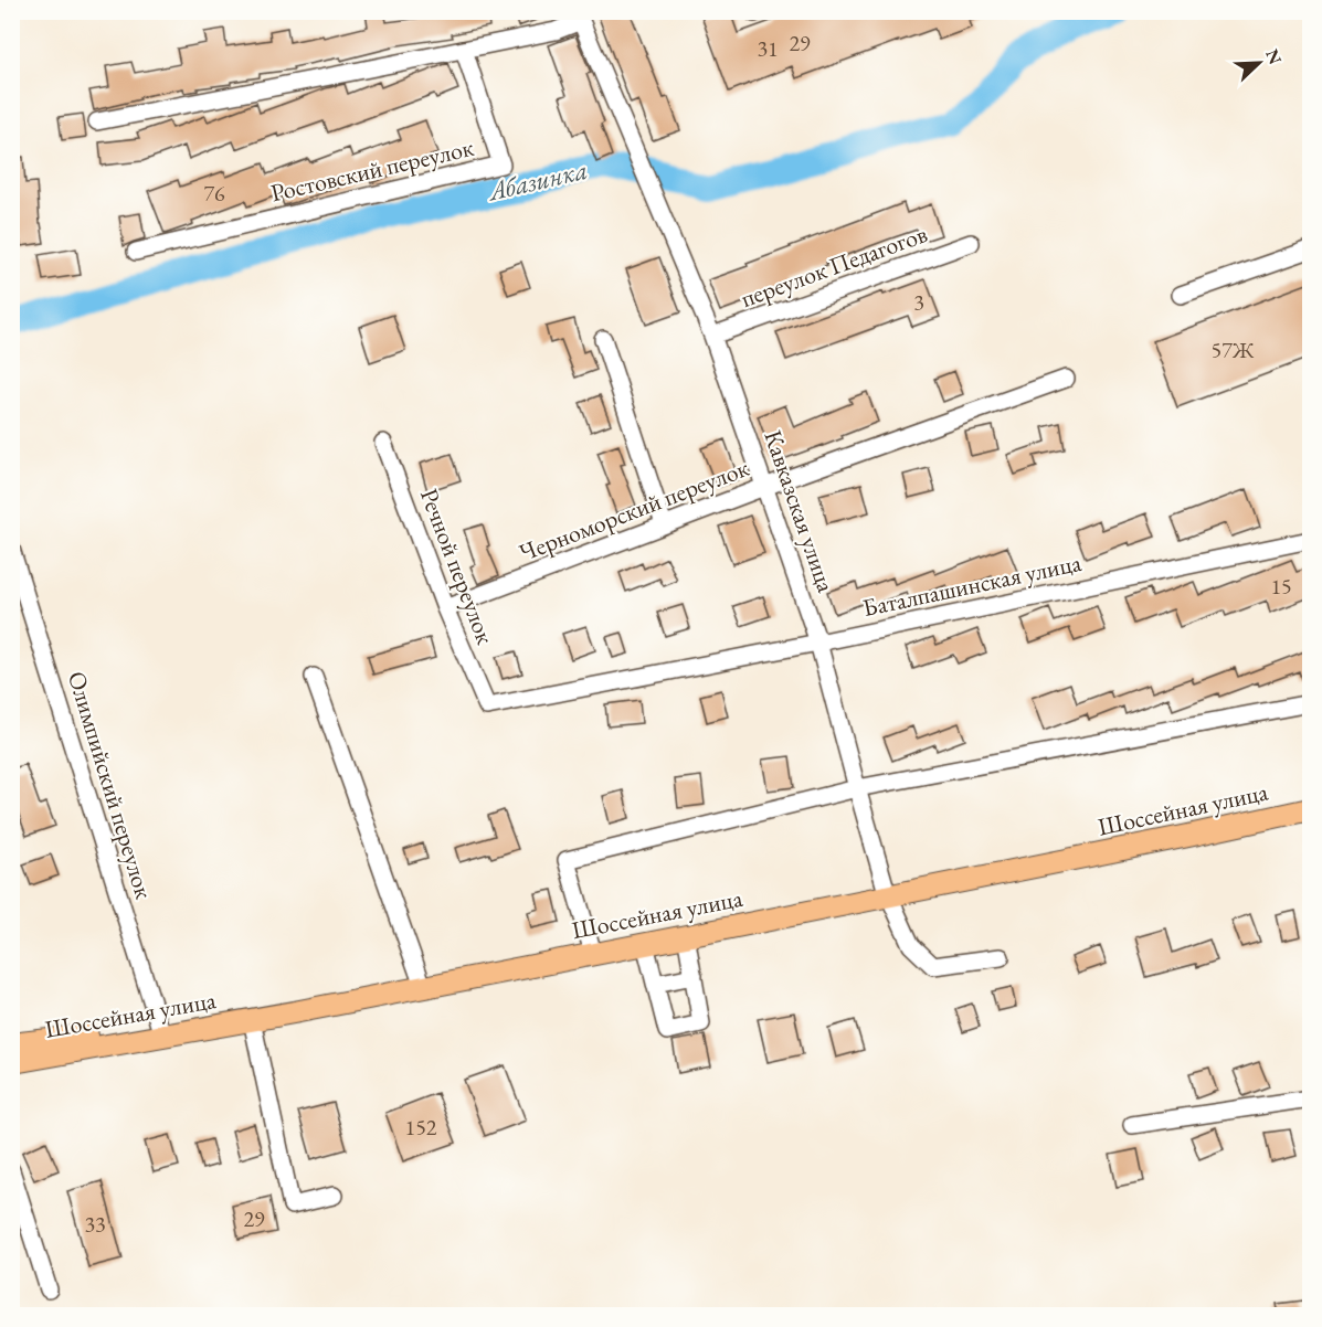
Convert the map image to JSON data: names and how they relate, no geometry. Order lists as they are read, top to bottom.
{
  "streets": {
    "main road": ["Шоссейная улица"],
    "street": [
      "Ростовский переулок",
      "переулок Педагогов",
      "Черноморский переулок",
      "Кавказская улица",
      "Речной переулок",
      "Баталпашинская улица",
      "Олимпийский переулок"
    ]
  },
  "crossings": [
    ["переулок Педагогов", "Кавказская улица"],
    ["Черноморский переулок", "Кавказская улица"],
    ["Черноморский переулок", "Речной переулок"],
    ["Кавказская улица", "Баталпашинская улица"],
    ["Кавказская улица", "Шоссейная улица"],
    ["Речной переулок", "Баталпашинская улица"],
    ["Олимпийский переулок", "Шоссейная улица"]
  ],
  "water": ["Абазинка"],
  "house_numbers": [
    "29",
    "31",
    "76",
    "3",
    "57Ж",
    "15",
    "152",
    "29",
    "33"
  ],
  "north": "top right"
}
